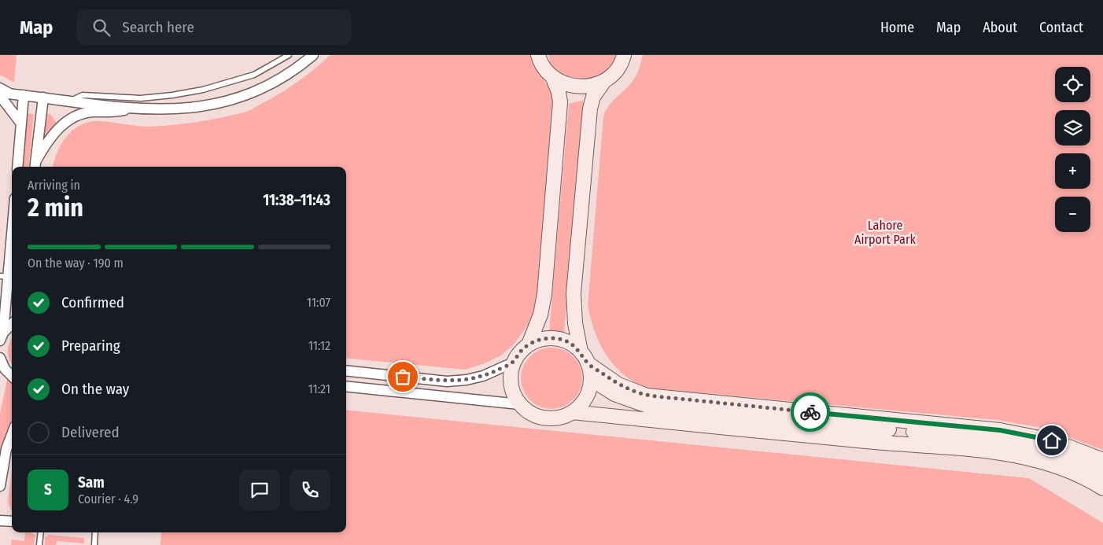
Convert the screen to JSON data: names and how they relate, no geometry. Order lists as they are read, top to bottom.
{
  "parks": ["Lahore Airport Park"],
  "page": {
    "header": "Map",
    "search": "Search here",
    "nav": [
      "Home",
      "Map",
      "About",
      "Contact"
    ],
    "map_buttons": ["+", "−"],
    "heading": ["2 min", "Arriving in", "11:38–11:43"],
    "panel": ["Sam", "Courier · 4.9"],
    "bar": "On the way · 190 m",
    "list": [
      ["Confirmed", "11:07"],
      ["Preparing", "11:12"],
      ["On the way", "11:21"],
      "Delivered"
    ],
    "round": "S"
  }
}
